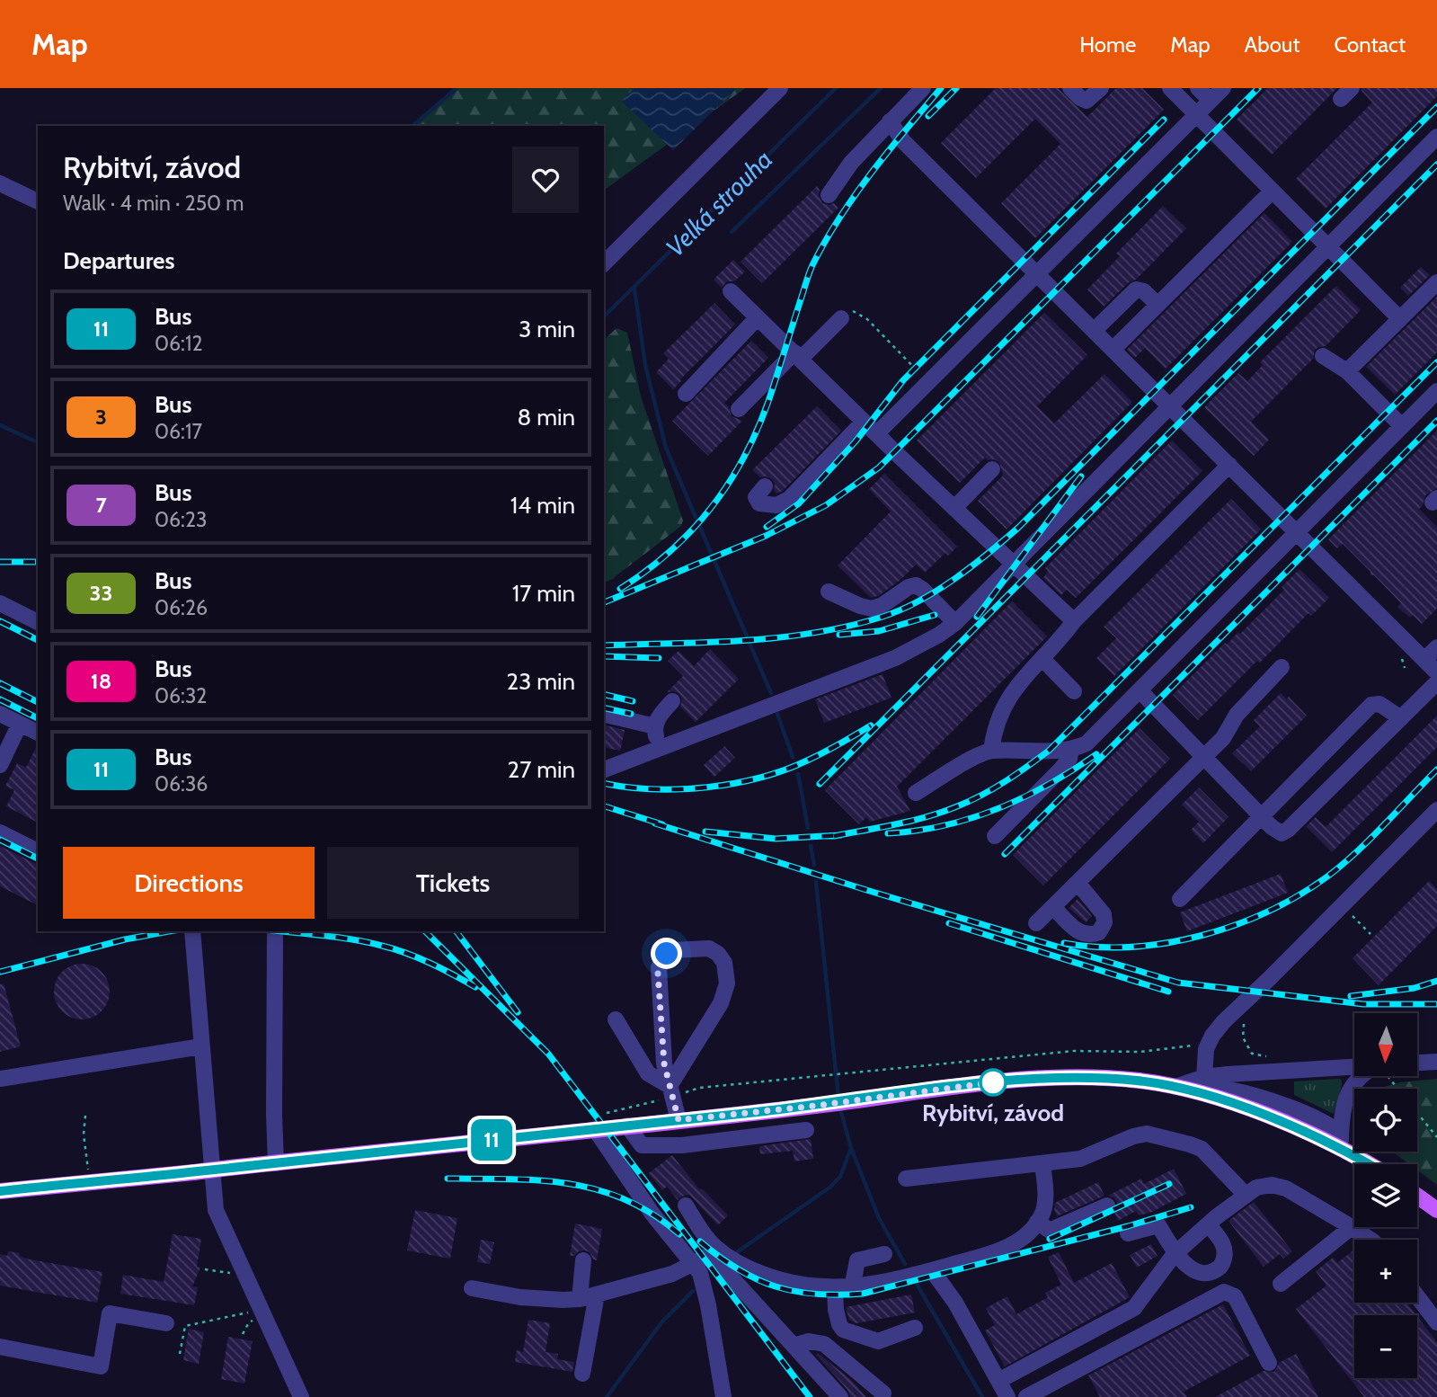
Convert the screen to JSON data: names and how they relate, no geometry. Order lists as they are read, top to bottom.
{
  "water": ["Velká strouha"],
  "places": ["Rybitví, závod"],
  "lines": ["bus line 11"],
  "north": "bottom",
  "page": {
    "header": "Map",
    "nav": [
      "Home",
      "Map",
      "About",
      "Contact"
    ],
    "on_map": "11",
    "heading": [
      ["Rybitví, závod", "Walk · 4 min · 250 m"],
      "Departures"
    ],
    "list": [
      {
        "mark": "11",
        "name": "Bus",
        "note": "06:12",
        "value": "3 min"
      },
      {
        "mark": "3",
        "name": "Bus",
        "note": "06:17",
        "value": "8 min"
      },
      {
        "mark": "7",
        "name": "Bus",
        "note": "06:23",
        "value": "14 min"
      },
      {
        "mark": "33",
        "name": "Bus",
        "note": "06:26",
        "value": "17 min"
      },
      {
        "mark": "18",
        "name": "Bus",
        "note": "06:32",
        "value": "23 min"
      },
      {
        "mark": "11",
        "name": "Bus",
        "note": "06:36",
        "value": "27 min"
      }
    ],
    "buttons": ["Directions", "Tickets"],
    "map_buttons": ["+", "−"]
  }
}
